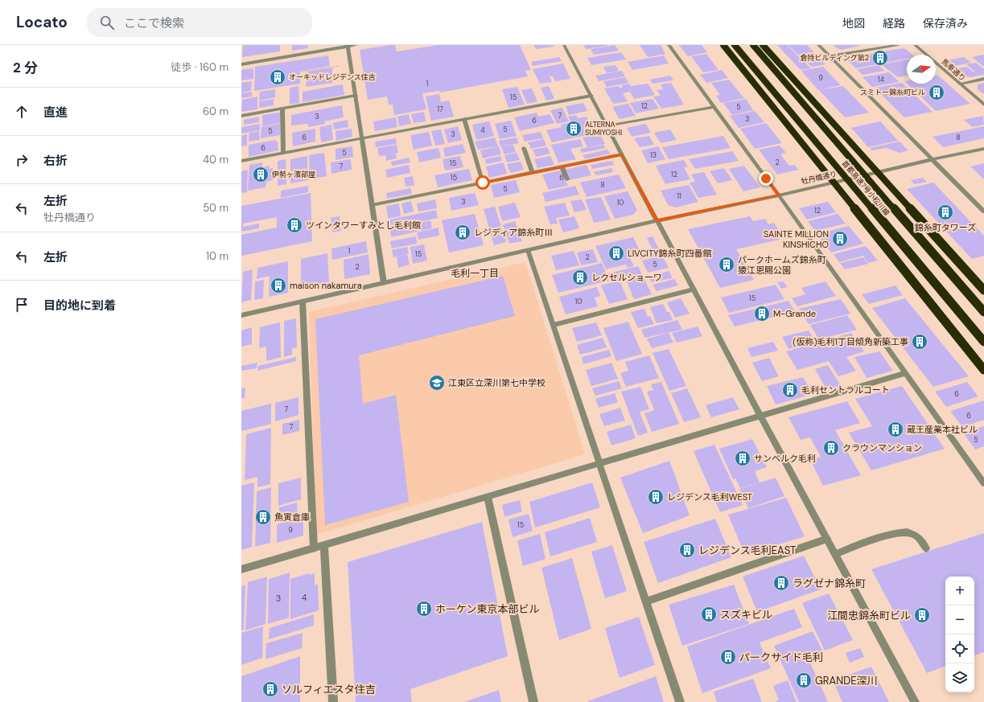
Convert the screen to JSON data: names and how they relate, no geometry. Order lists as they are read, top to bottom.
{
  "streets": {
    "highway": ["首都高速7号小松川線"],
    "street": ["馬車通り", "牡丹橋通り"]
  },
  "districts": ["毛利一丁目"],
  "places": {
    "building": [
      "倉持ビルディング第2",
      "オーキッドレジデンス住吉",
      "スミトー錦糸町ビル",
      "ALTERNA SUMIYOSHI",
      "伊勢ヶ濱部屋",
      "錦糸町タワーズ",
      "ツインタワーすみとし毛利館",
      "レジディア錦糸町Ⅲ",
      "SAINTE MILLION KINSHICHO",
      "LIVCITY錦糸町四番館",
      "パークホームズ錦糸町 猿江恩賜公園",
      "レクセルショーワ",
      "maison nakamura",
      "M-Grande",
      "(仮称)毛利1丁目傾角新築工事",
      "毛利セントラルコート",
      "蔵王産業本社ビル",
      "クラウンマンション",
      "サンベルク毛利",
      "レジデンス毛利WEST",
      "魚寅倉庫",
      "レジデンス毛利EAST",
      "ラグゼナ錦糸町",
      "ホーケン東京本部ビル",
      "スズキビル",
      "江間忠錦糸町ビル",
      "パークサイド毛利",
      "GRANDE深川",
      "ソルフィエスタ住吉"
    ],
    "school or university": ["江東区立深川第七中学校"]
  },
  "house_numbers": [
    "9",
    "14",
    "1",
    "15",
    "12",
    "5",
    "17",
    "7",
    "3",
    "3",
    "6",
    "5",
    "4",
    "5",
    "3",
    "6",
    "8",
    "6",
    "5",
    "13",
    "2",
    "15",
    "7",
    "12",
    "15",
    "6",
    "8",
    "5",
    "11",
    "3",
    "10",
    "12",
    "1",
    "15",
    "2",
    "5",
    "2",
    "15",
    "10",
    "6",
    "7",
    "6",
    "7",
    "5",
    "15",
    "9",
    "4",
    "3"
  ],
  "north": "right",
  "page": {
    "header": "Locato",
    "search": "ここで検索",
    "nav": ["地図", "経路", "保存済み"],
    "heading": ["2 分", "徒歩 · 160 m"],
    "list": [
      ["直進", "60 m"],
      ["右折", "40 m"],
      ["左折", "牡丹橋通り", "50 m"],
      ["左折", "10 m"],
      "目的地に到着"
    ],
    "map_buttons": ["+", "−"]
  }
}
